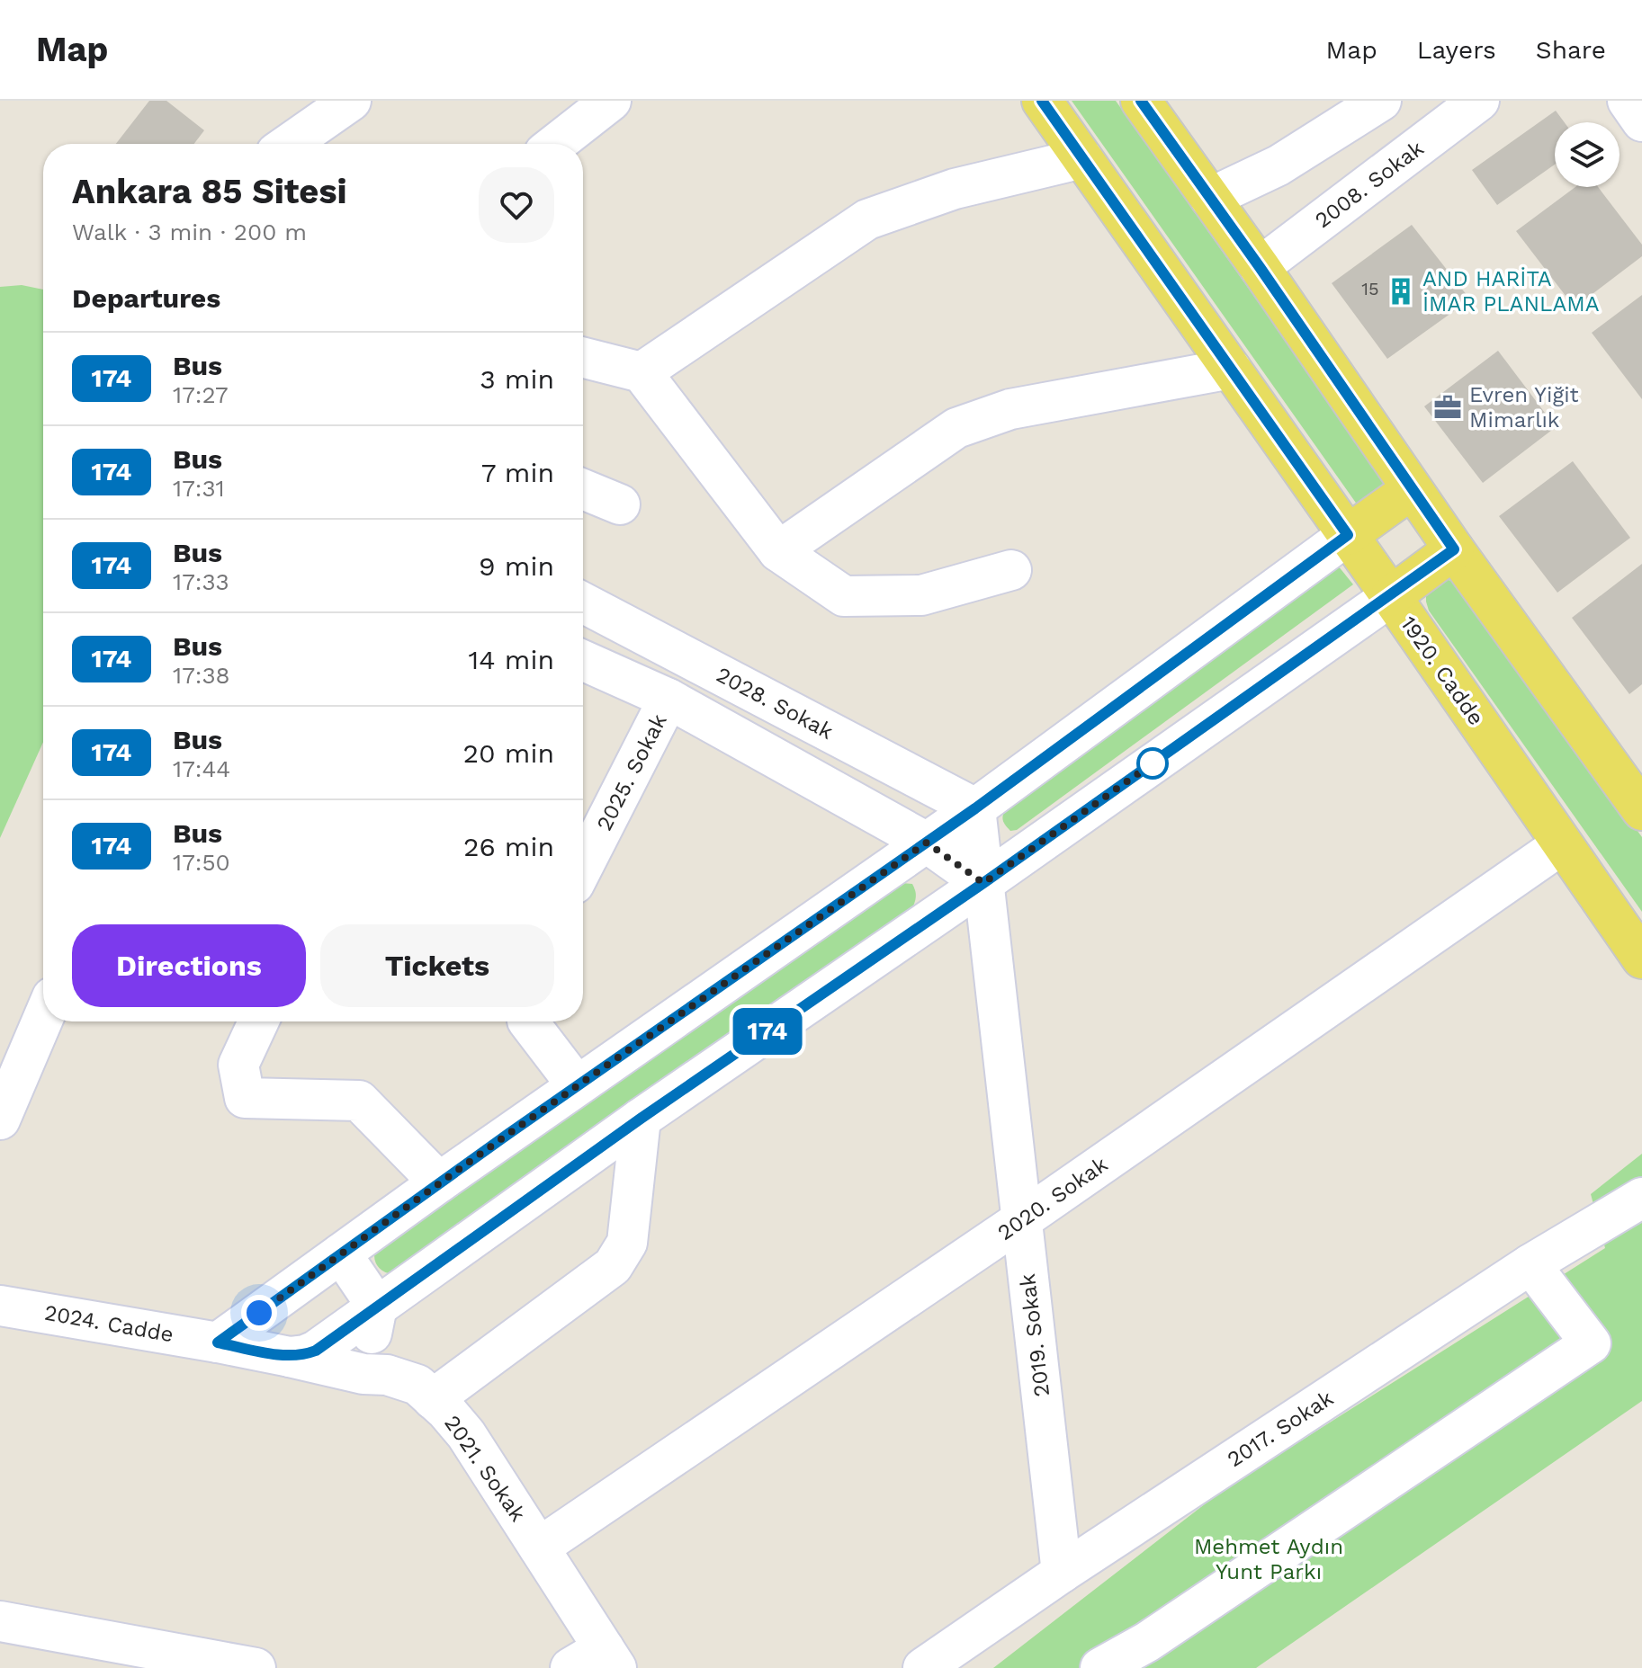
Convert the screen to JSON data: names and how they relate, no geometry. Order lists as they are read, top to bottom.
{
  "streets": {
    "main road": ["1920. Cadde"],
    "street": [
      "2008. Sokak",
      "2028. Sokak",
      "2025. Sokak",
      "2020. Sokak",
      "2024. Cadde",
      "2019. Sokak",
      "2017. Sokak",
      "2021. Sokak"
    ]
  },
  "crossings": [
    ["1920. Cadde", "2020. Sokak"],
    ["2028. Sokak", "2019. Sokak"],
    ["2020. Sokak", "2019. Sokak"],
    ["2020. Sokak", "2021. Sokak"],
    ["2024. Cadde", "2021. Sokak"],
    ["2019. Sokak", "2017. Sokak"]
  ],
  "parks": ["Mehmet Aydın Yunt Parkı"],
  "places": {
    "building": ["AND HARİTA İMAR PLANLAMA"],
    "office": ["Evren Yiğit Mimarlık"]
  },
  "lines": ["bus line 174"],
  "house_numbers": ["15"],
  "page": {
    "header": "Map",
    "nav": ["Map", "Layers", "Share"],
    "on_map": "174",
    "heading": [
      ["Ankara 85 Sitesi", "Walk · 3 min · 200 m"],
      "Departures"
    ],
    "list": [
      {
        "mark": "174",
        "name": "Bus",
        "note": "17:27",
        "value": "3 min"
      },
      {
        "mark": "174",
        "name": "Bus",
        "note": "17:31",
        "value": "7 min"
      },
      {
        "mark": "174",
        "name": "Bus",
        "note": "17:33",
        "value": "9 min"
      },
      {
        "mark": "174",
        "name": "Bus",
        "note": "17:38",
        "value": "14 min"
      },
      {
        "mark": "174",
        "name": "Bus",
        "note": "17:44",
        "value": "20 min"
      },
      {
        "mark": "174",
        "name": "Bus",
        "note": "17:50",
        "value": "26 min"
      }
    ],
    "buttons": ["Directions", "Tickets"]
  }
}
